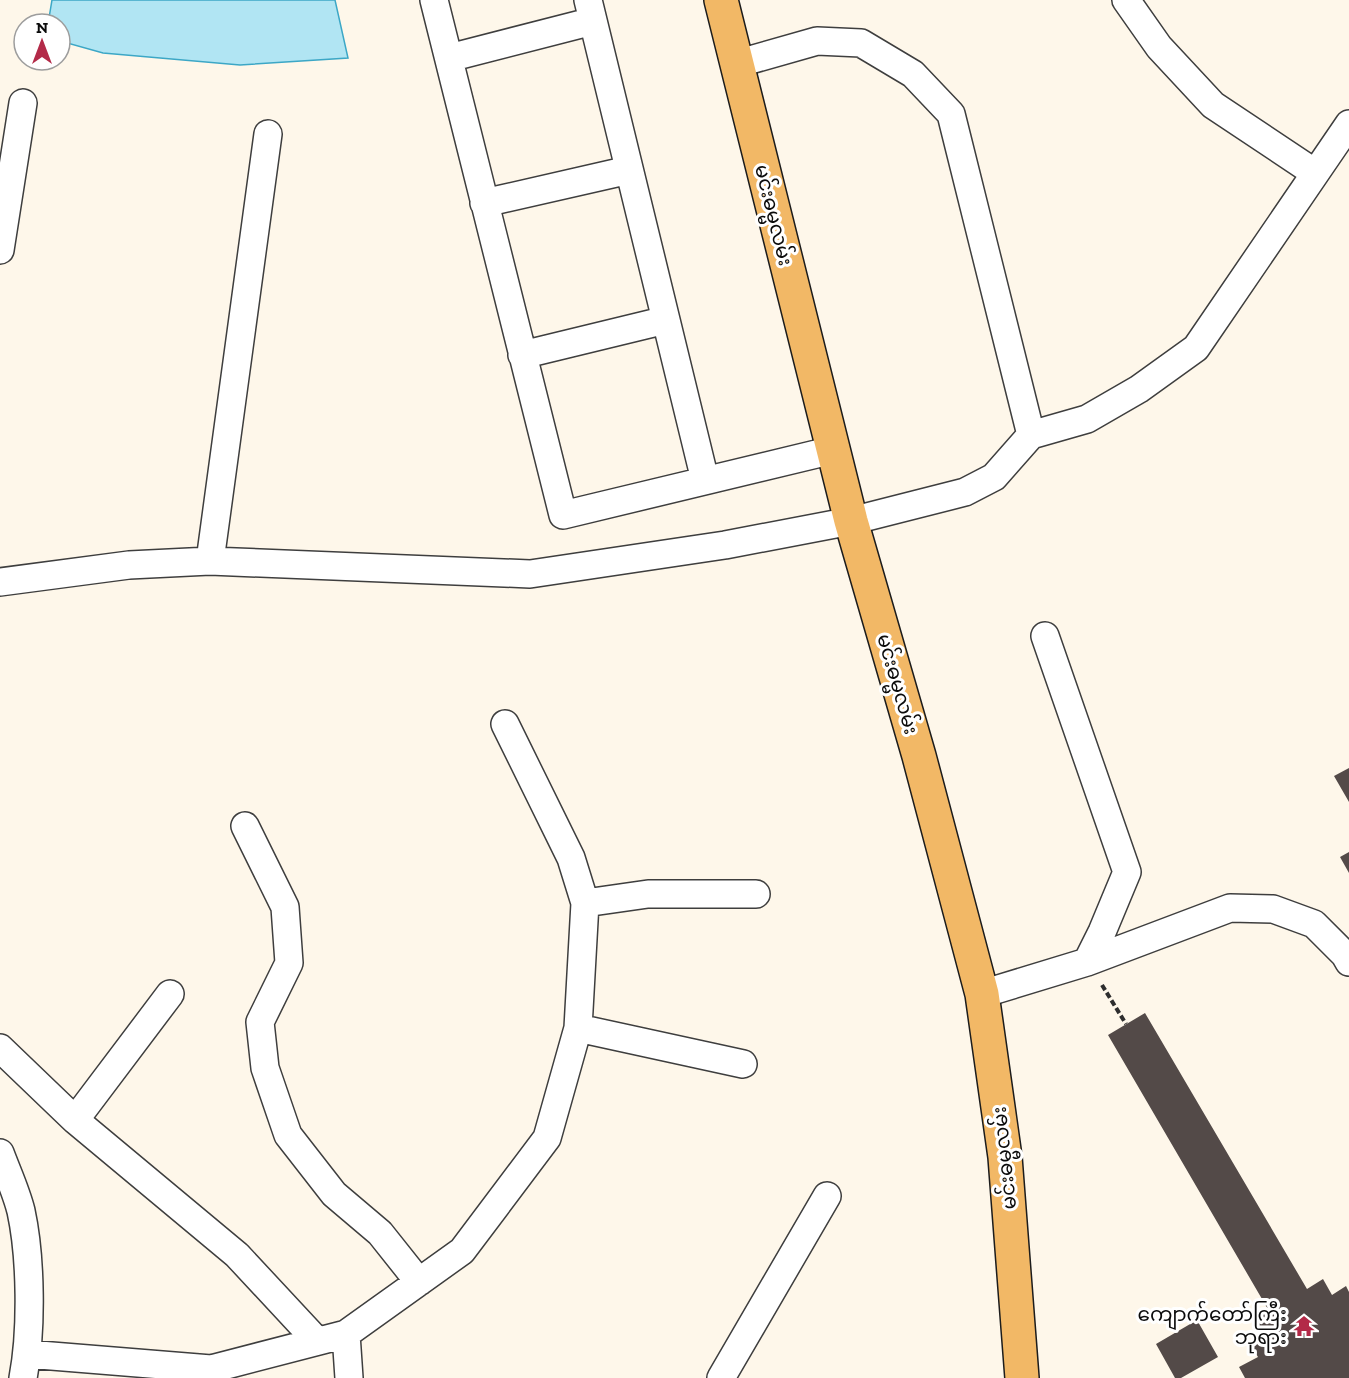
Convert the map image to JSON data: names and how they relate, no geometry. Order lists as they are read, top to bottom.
{
  "streets": {
    "main road": ["မင်းဓမ္မလမ်း"]
  },
  "places": {
    "temple": ["ကျောက်တော်ကြီး ဘုရား"]
  },
  "north": "top"
}
